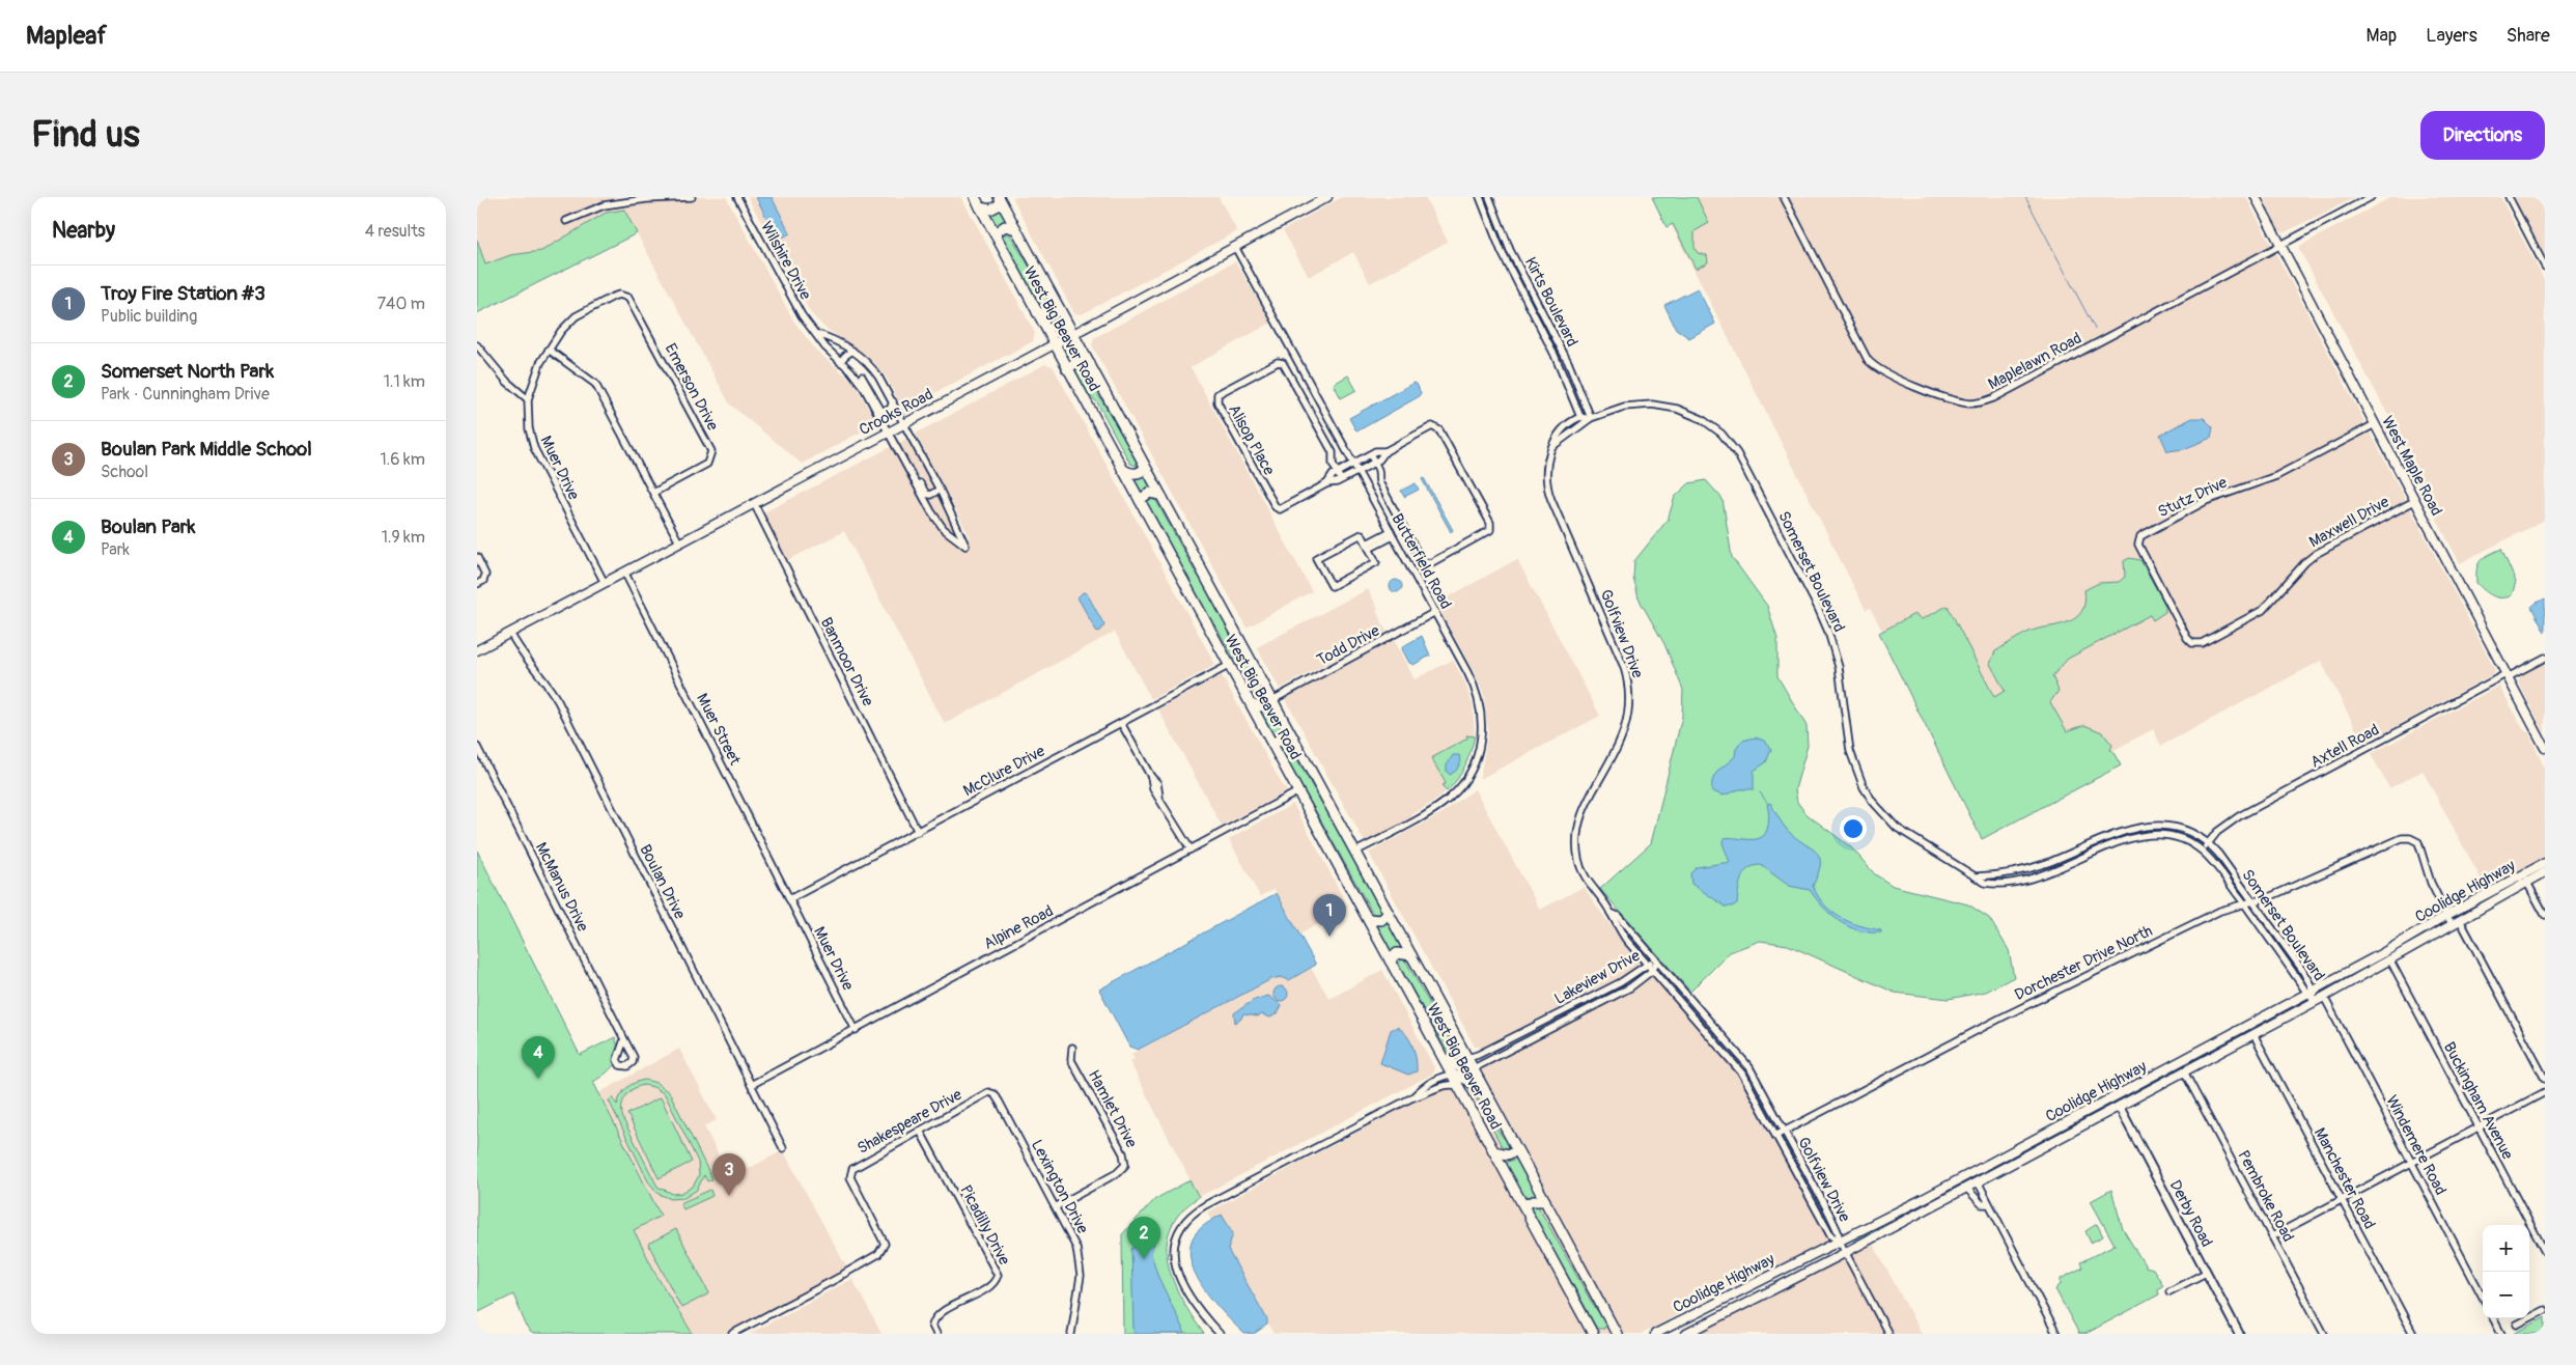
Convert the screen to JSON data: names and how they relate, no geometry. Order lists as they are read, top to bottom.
{
  "streets": {
    "main road": [
      "West Big Beaver Road",
      "Crooks Road",
      "West Maple Road",
      "Coolidge Highway"
    ],
    "street": [
      "Wilshire Drive",
      "Kirts Boulevard",
      "Maplelawn Road",
      "Emerson Drive",
      "Alisop Place",
      "Muer Drive",
      "Stutz Drive",
      "Maxwell Drive",
      "Butterfield Road",
      "Somerset Boulevard",
      "Golfview Drive",
      "Todd Drive",
      "Banmoor Drive",
      "Muer Street",
      "Axtell Road",
      "McClure Drive",
      "Boulan Drive",
      "McManus Drive",
      "Alpine Road",
      "Dorchester Drive North",
      "Lakeview Drive",
      "Buckingham Avenue",
      "Hamlet Drive",
      "Shakespeare Drive",
      "Windemere Road",
      "Manchester Road",
      "Lexington Drive",
      "Pembroke Road",
      "Derby Road",
      "Picadilly Drive"
    ]
  },
  "crossings": [
    ["Wilshire Drive", "Crooks Road"],
    ["Kirts Boulevard", "Somerset Boulevard"],
    ["Kirts Boulevard", "Golfview Drive"],
    ["West Big Beaver Road", "Crooks Road"],
    ["West Big Beaver Road", "Butterfield Road"],
    ["West Big Beaver Road", "Todd Drive"],
    ["West Big Beaver Road", "McClure Drive"],
    ["West Big Beaver Road", "Alpine Road"],
    ["West Big Beaver Road", "Lakeview Drive"],
    ["Maplelawn Road", "West Maple Road"],
    ["Emerson Drive", "Muer Drive"],
    ["Crooks Road", "Muer Drive"],
    ["Crooks Road", "Butterfield Road"],
    ["Crooks Road", "Banmoor Drive"],
    ["Crooks Road", "Muer Street"],
    ["Crooks Road", "Boulan Drive"],
    ["Alisop Place", "Butterfield Road"],
    ["West Maple Road", "Stutz Drive"],
    ["West Maple Road", "Maxwell Drive"],
    ["West Maple Road", "Axtell Road"],
    ["Muer Drive", "Muer Street"],
    ["Muer Drive", "McClure Drive"],
    ["Muer Drive", "Alpine Road"],
    ["Stutz Drive", "Maxwell Drive"],
    ["Butterfield Road", "Todd Drive"],
    ["Somerset Boulevard", "Axtell Road"],
    ["Somerset Boulevard", "Coolidge Highway"],
    ["Somerset Boulevard", "Dorchester Drive North"],
    ["Somerset Boulevard", "Windemere Road"],
    ["Golfview Drive", "Coolidge Highway"],
    ["Golfview Drive", "Dorchester Drive North"],
    ["Golfview Drive", "Lakeview Drive"],
    ["Banmoor Drive", "McClure Drive"],
    ["Muer Street", "McClure Drive"],
    ["Boulan Drive", "Alpine Road"],
    ["Coolidge Highway", "Dorchester Drive North"],
    ["Coolidge Highway", "Buckingham Avenue"],
    ["Coolidge Highway", "Windemere Road"],
    ["Coolidge Highway", "Manchester Road"],
    ["Coolidge Highway", "Pembroke Road"],
    ["Coolidge Highway", "Derby Road"],
    ["Hamlet Drive", "Lexington Drive"],
    ["Shakespeare Drive", "Lexington Drive"],
    ["Shakespeare Drive", "Picadilly Drive"]
  ],
  "page": {
    "header": "Mapleaf",
    "nav": ["Map", "Layers", "Share"],
    "buttons": "Directions",
    "title": "Find us",
    "heading": ["Nearby", "4 results"],
    "list": [
      {
        "mark": "1",
        "name": "Troy Fire Station #3",
        "note": "Public building",
        "value": "740 m"
      },
      {
        "mark": "2",
        "name": "Somerset North Park",
        "note": "Park · Cunningham Drive",
        "value": "1.1 km"
      },
      {
        "mark": "3",
        "name": "Boulan Park Middle School",
        "note": "School",
        "value": "1.6 km"
      },
      {
        "mark": "4",
        "name": "Boulan Park",
        "note": "Park",
        "value": "1.9 km"
      }
    ],
    "pins": [
      "1",
      "4",
      "3",
      "2"
    ],
    "map_buttons": ["+", "−"]
  }
}
